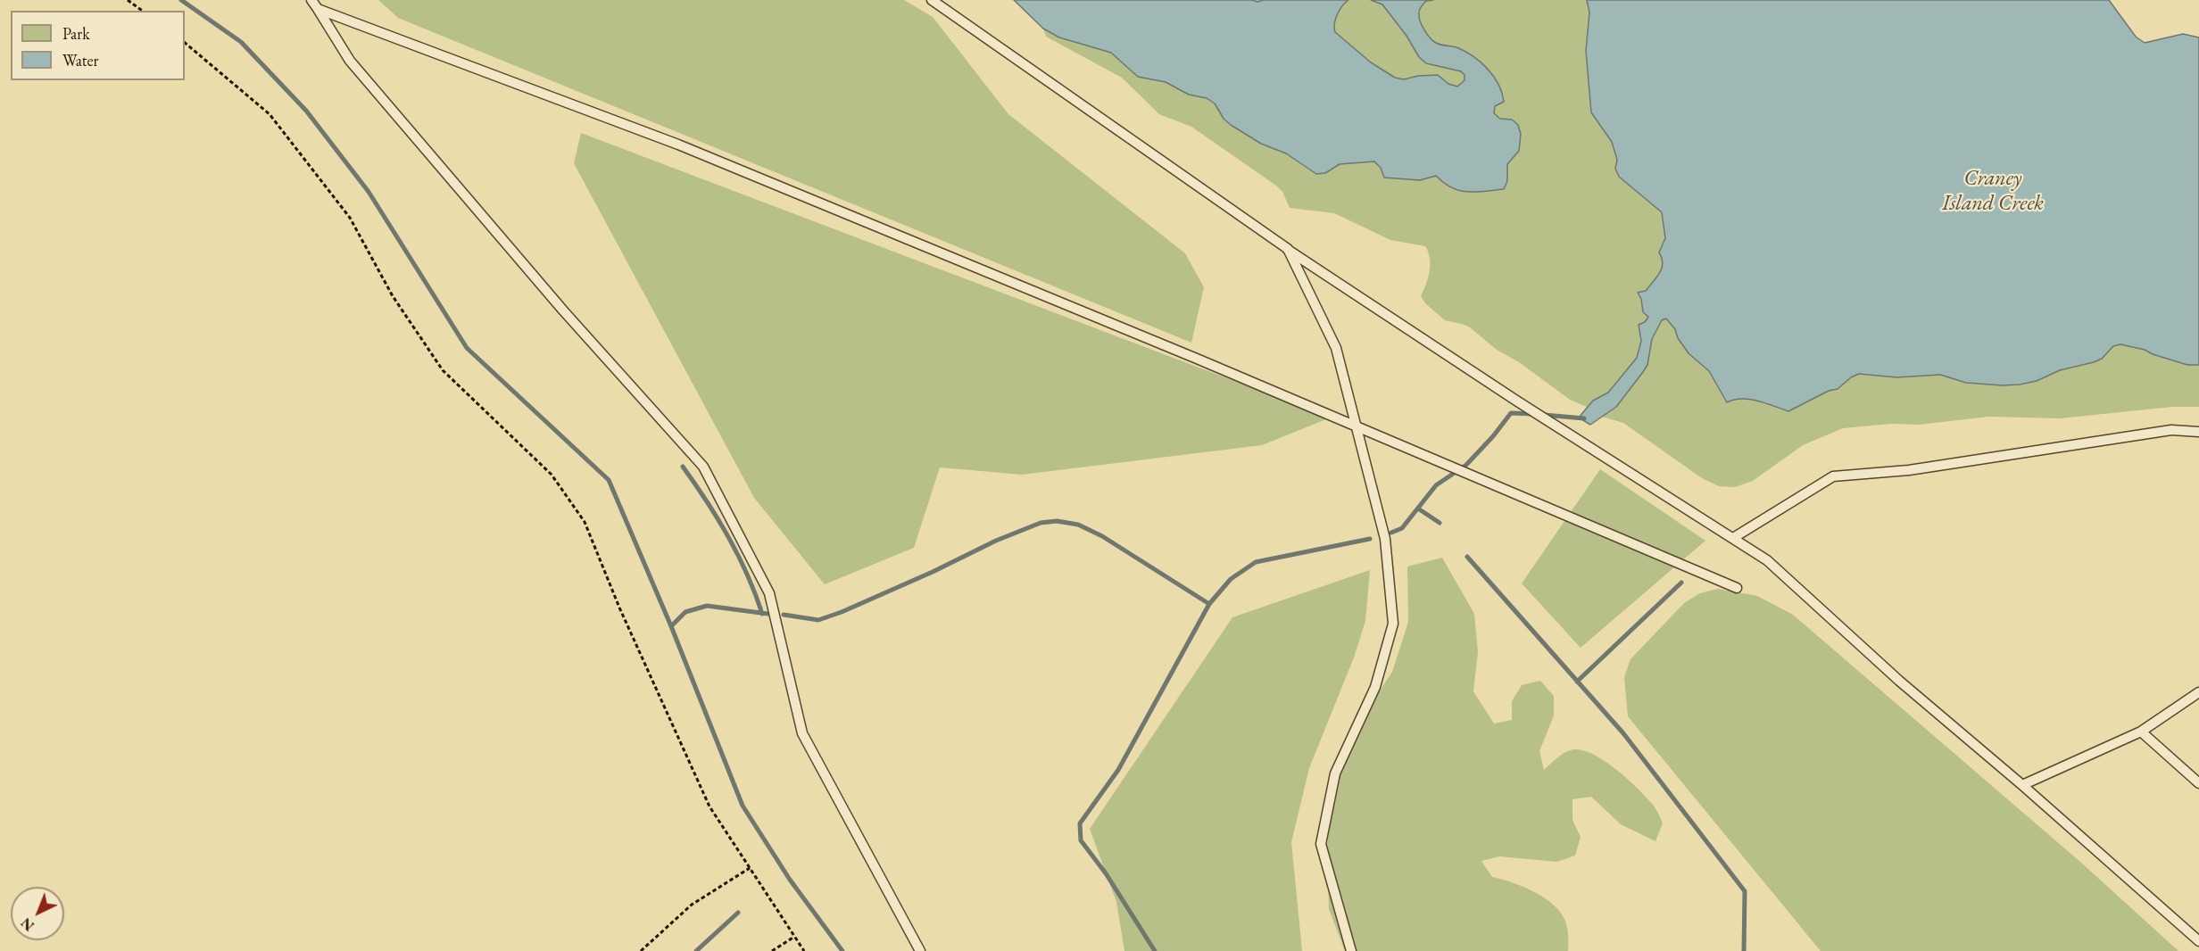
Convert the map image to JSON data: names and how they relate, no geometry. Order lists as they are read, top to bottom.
{
  "water": ["Craney Island Creek"],
  "legend": ["Park", "Water"],
  "north": "bottom left"
}
